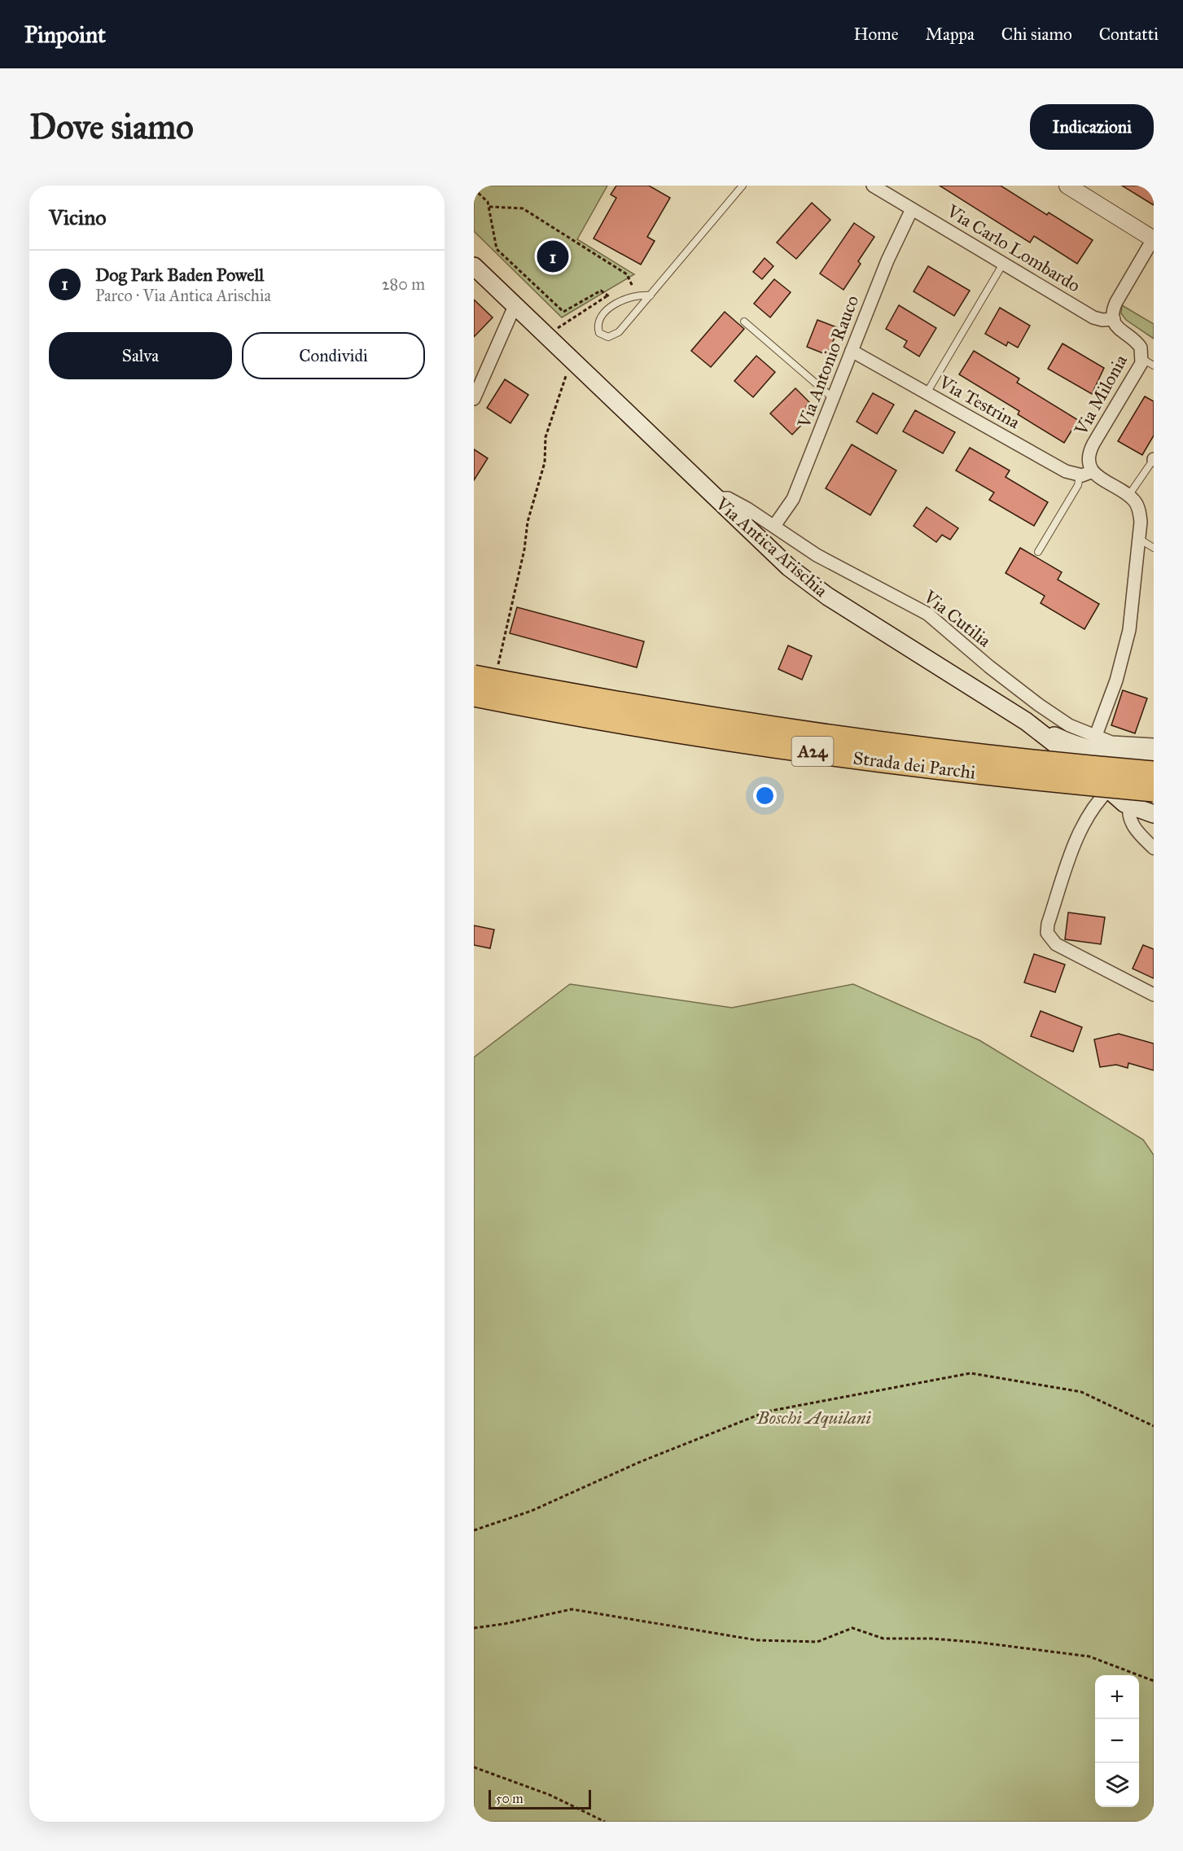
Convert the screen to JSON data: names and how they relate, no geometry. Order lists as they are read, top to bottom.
{
  "streets": {
    "highway": ["A24", "Strada dei Parchi"],
    "main road": ["Via Antica Arischia"],
    "street": [
      "Via Carlo Lombardo",
      "Via Antonio Rauco",
      "Via Milonia",
      "Via Testrina",
      "Via Cutilia"
    ]
  },
  "crossings": [
    ["Via Carlo Lombardo", "Via Antonio Rauco"],
    ["Via Carlo Lombardo", "Via Milonia"],
    ["Via Antonio Rauco", "Via Testrina"],
    ["Via Antonio Rauco", "Via Cutilia"],
    ["Via Antica Arischia", "Via Cutilia"],
    ["Via Cutilia", "Strada dei Parchi"]
  ],
  "parks": ["Boschi Aquilani"],
  "scale_bar": "50 m",
  "page": {
    "header": "Pinpoint",
    "nav": [
      "Home",
      "Mappa",
      "Chi siamo",
      "Contatti"
    ],
    "buttons": [
      "Indicazioni",
      ["Salva", "Condividi"]
    ],
    "title": "Dove siamo",
    "heading": "Vicino",
    "pins": "1",
    "list": [
      {
        "mark": "1",
        "name": "Dog Park Baden Powell",
        "note": "Parco · Via Antica Arischia",
        "value": "280 m"
      }
    ],
    "map_buttons": ["+", "−"],
    "scale": "50 m"
  }
}
